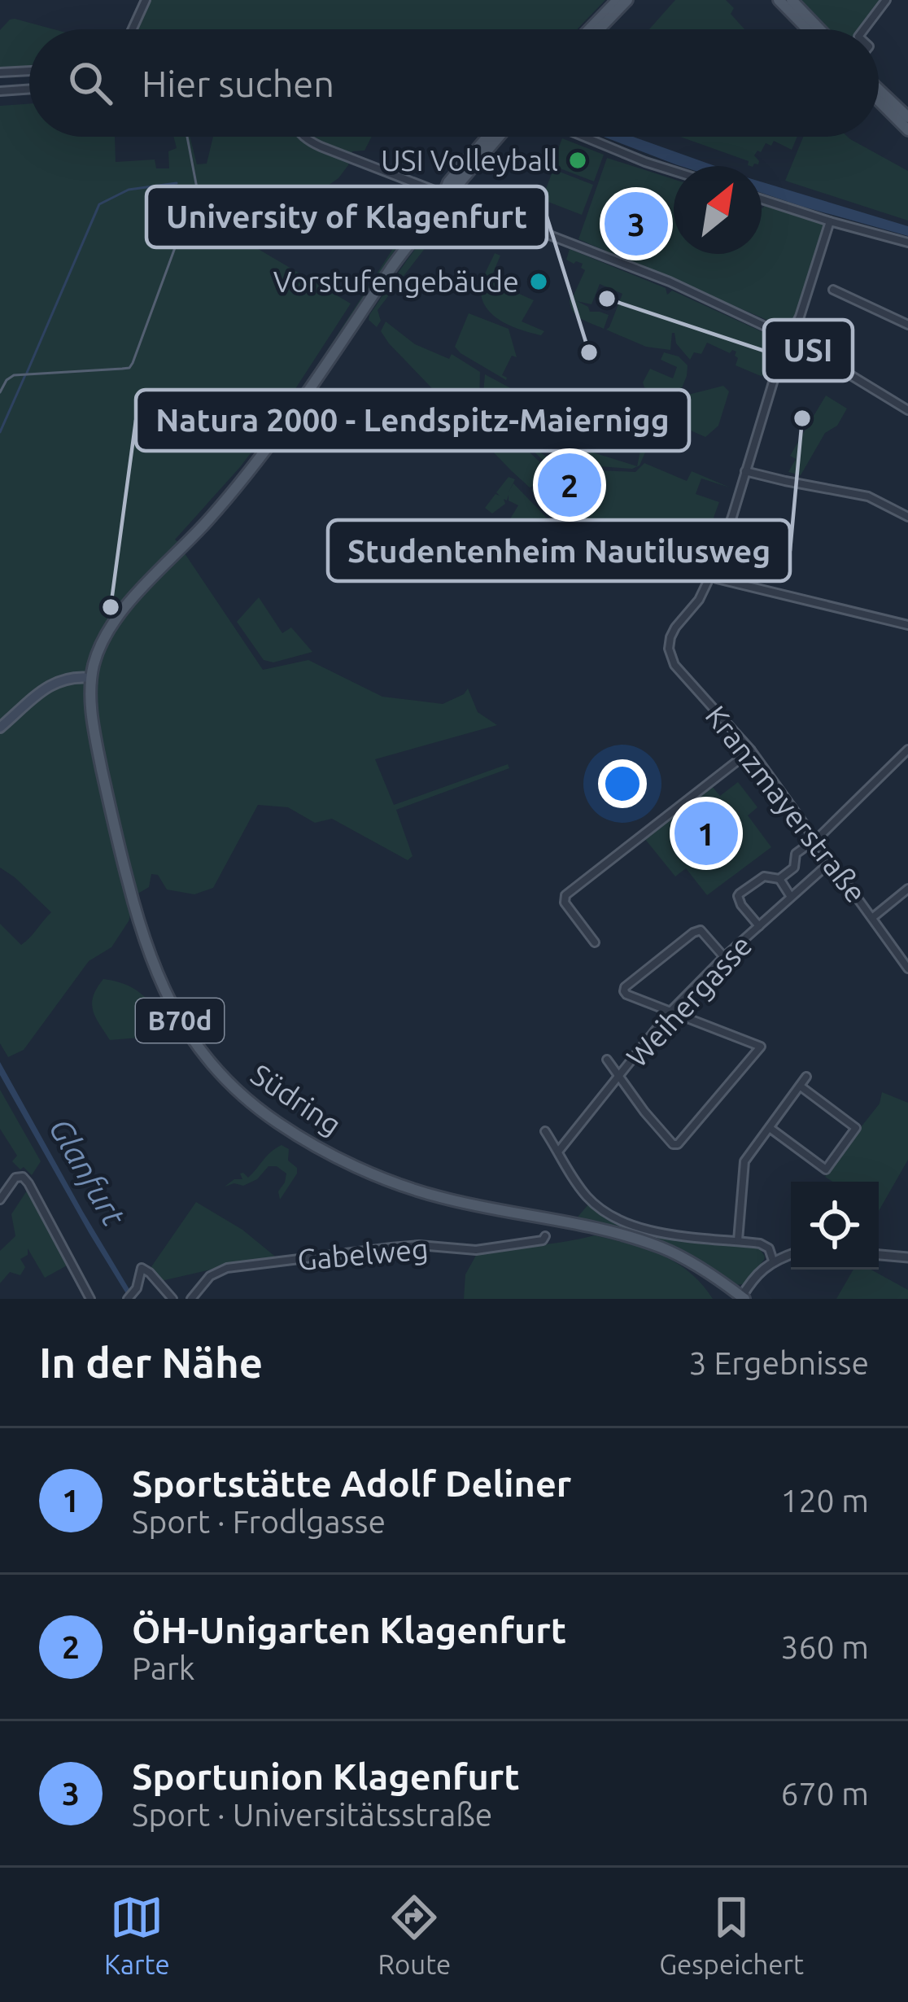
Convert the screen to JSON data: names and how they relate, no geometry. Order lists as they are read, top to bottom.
{
  "streets": {
    "main road": ["B70d", "Südring"],
    "street": ["Kranzmayerstraße", "Weihergasse", "Gabelweg"]
  },
  "crossings": [
    ["Kranzmayerstraße", "Weihergasse"],
    ["B70d", "Südring"]
  ],
  "water": ["Glanfurt"],
  "places": [
    "USI Volleyball",
    "Vorstufengebäude",
    "USI",
    "University of Klagenfurt",
    "Studentenheim Nautilusweg",
    "Natura 2000 - Lendspitz-Maiernigg"
  ],
  "north": "top right",
  "page": {
    "search": "Hier suchen",
    "pins": ["3", "2", "1"],
    "heading": ["In der Nähe", "3 Ergebnisse"],
    "list": [
      {
        "mark": "1",
        "name": "Sportstätte Adolf Deliner",
        "note": "Sport · Frodlgasse",
        "value": "120 m"
      },
      {
        "mark": "2",
        "name": "ÖH-Unigarten Klagenfurt",
        "note": "Park",
        "value": "360 m"
      },
      {
        "mark": "3",
        "name": "Sportunion Klagenfurt",
        "note": "Sport · Universitätsstraße",
        "value": "670 m"
      }
    ],
    "nav": ["Karte", "Route", "Gespeichert"]
  }
}
